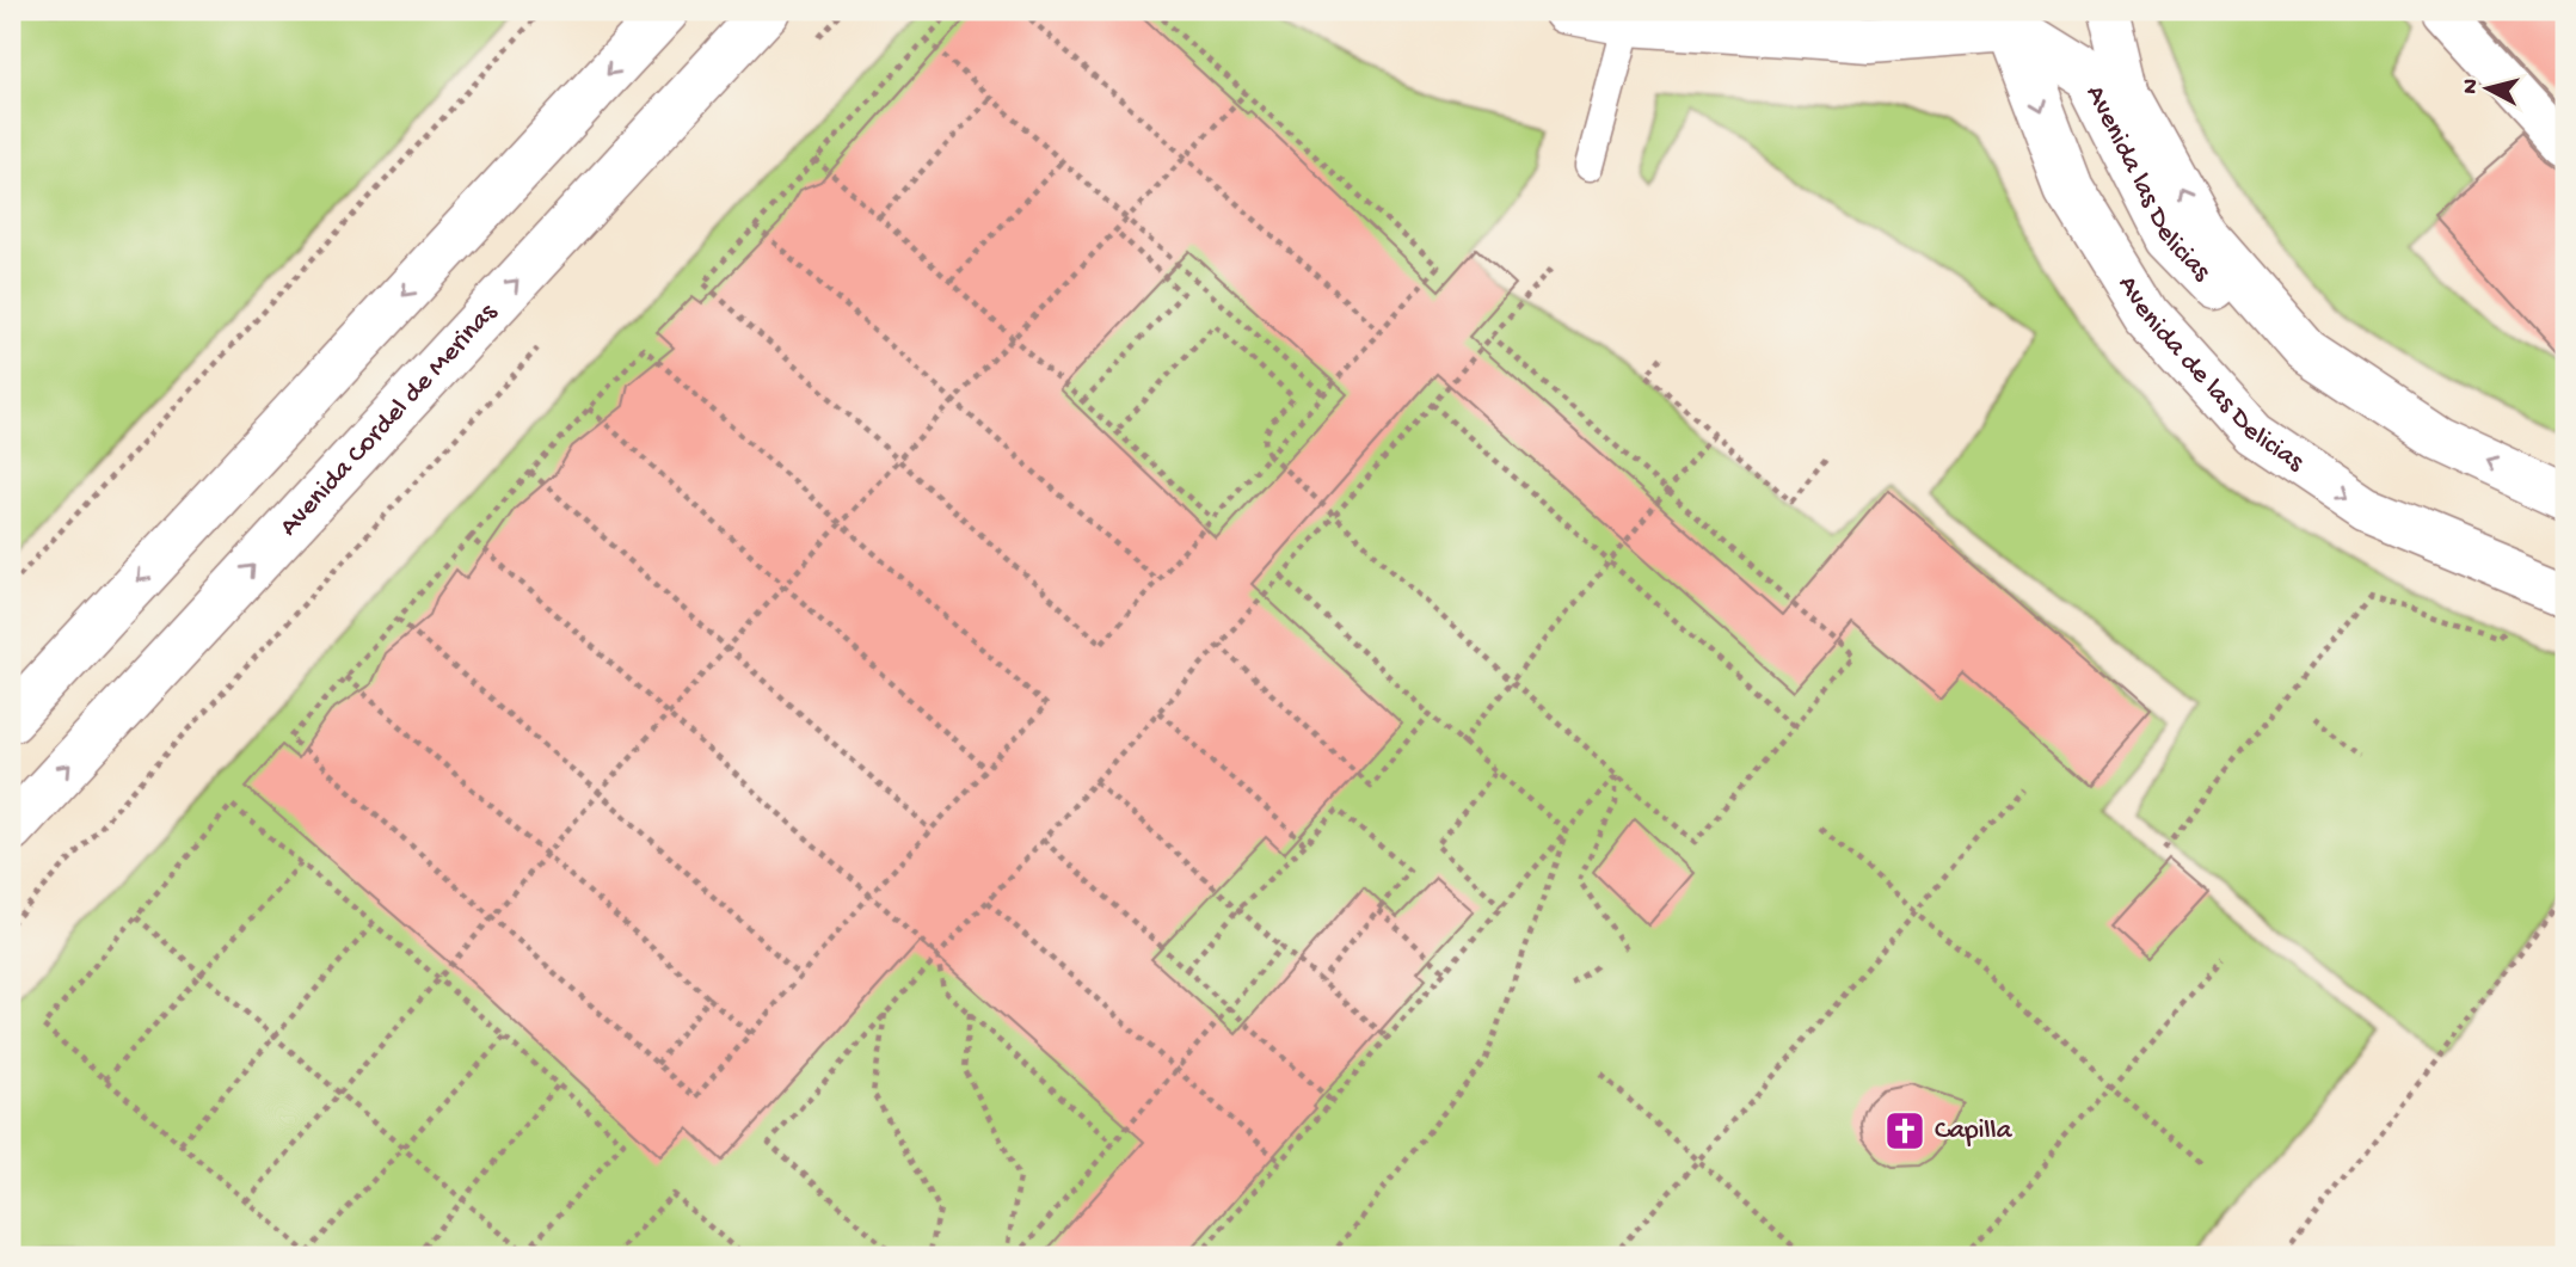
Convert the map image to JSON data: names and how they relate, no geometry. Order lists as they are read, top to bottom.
{
  "streets": {
    "main road": ["Avenida las Delicias", "Avenida de las Delicias", "Avenida Cordel de Merinas"]
  },
  "crossings": [
    ["Avenida las Delicias", "Avenida de las Delicias"]
  ],
  "places": {
    "church": ["Capilla"]
  },
  "north": "left"
}
